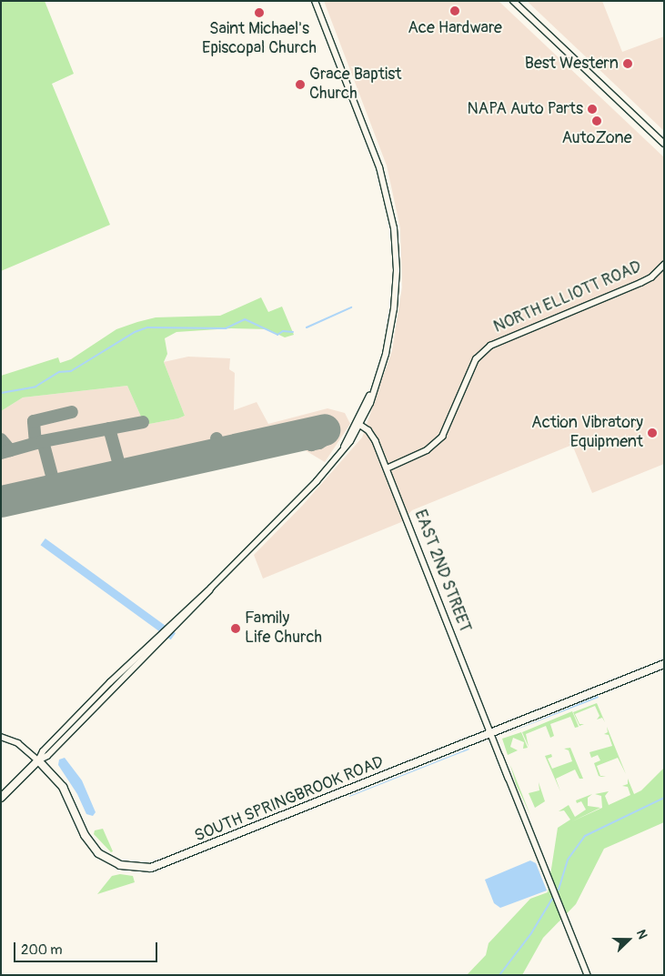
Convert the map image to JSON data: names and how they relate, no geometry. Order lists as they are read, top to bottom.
{
  "streets": {
    "highway": ["SOUTH SPRINGBROOK ROAD"],
    "street": ["NORTH ELLIOTT ROAD", "EAST 2ND STREET"]
  },
  "crossings": [
    ["NORTH ELLIOTT ROAD", "EAST 2ND STREET"],
    ["EAST 2ND STREET", "SOUTH SPRINGBROOK ROAD"]
  ],
  "places": [
    "Ace Hardware",
    "Saint Michael's Episcopal Church",
    "Best Western",
    "Grace Baptist Church",
    "NAPA Auto Parts",
    "AutoZone",
    "Action Vibratory Equipment",
    "Family Life Church"
  ],
  "scale_bar": "200 m",
  "north": "right"
}
